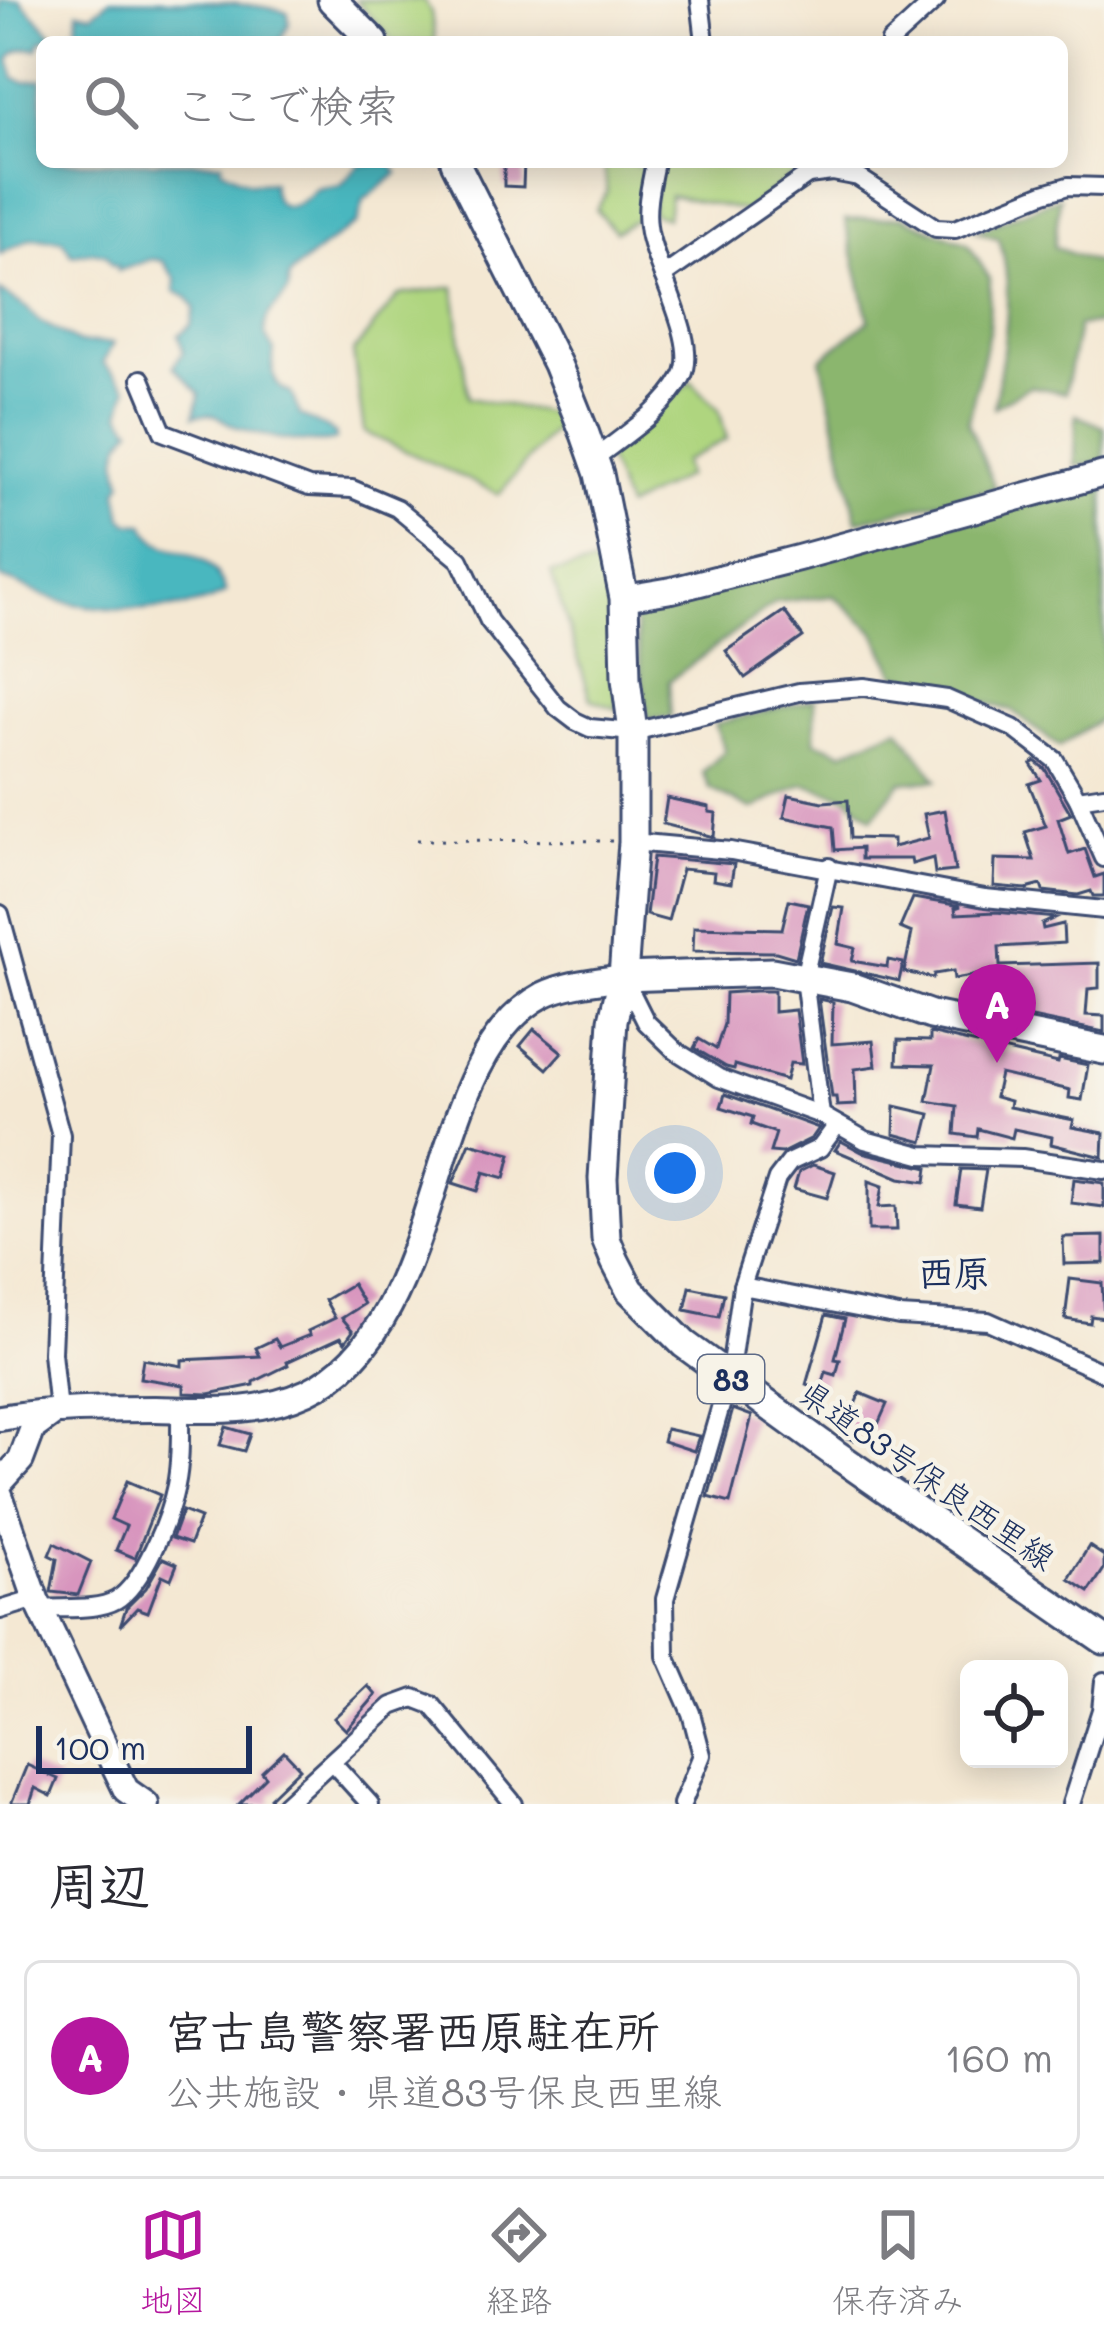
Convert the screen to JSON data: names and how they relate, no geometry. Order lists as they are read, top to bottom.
{
  "streets": {
    "main road": ["83", "県道83号保良西里線"]
  },
  "districts": ["西原"],
  "scale_bar": "100 m",
  "page": {
    "search": "ここで検索",
    "pins": "A",
    "scale": "100 m",
    "heading": "周辺",
    "list": [
      {
        "mark": "A",
        "name": "宮古島警察署西原駐在所",
        "note": "公共施設 · 県道83号保良西里線",
        "value": "160 m"
      }
    ],
    "nav": ["地図", "経路", "保存済み"]
  }
}
